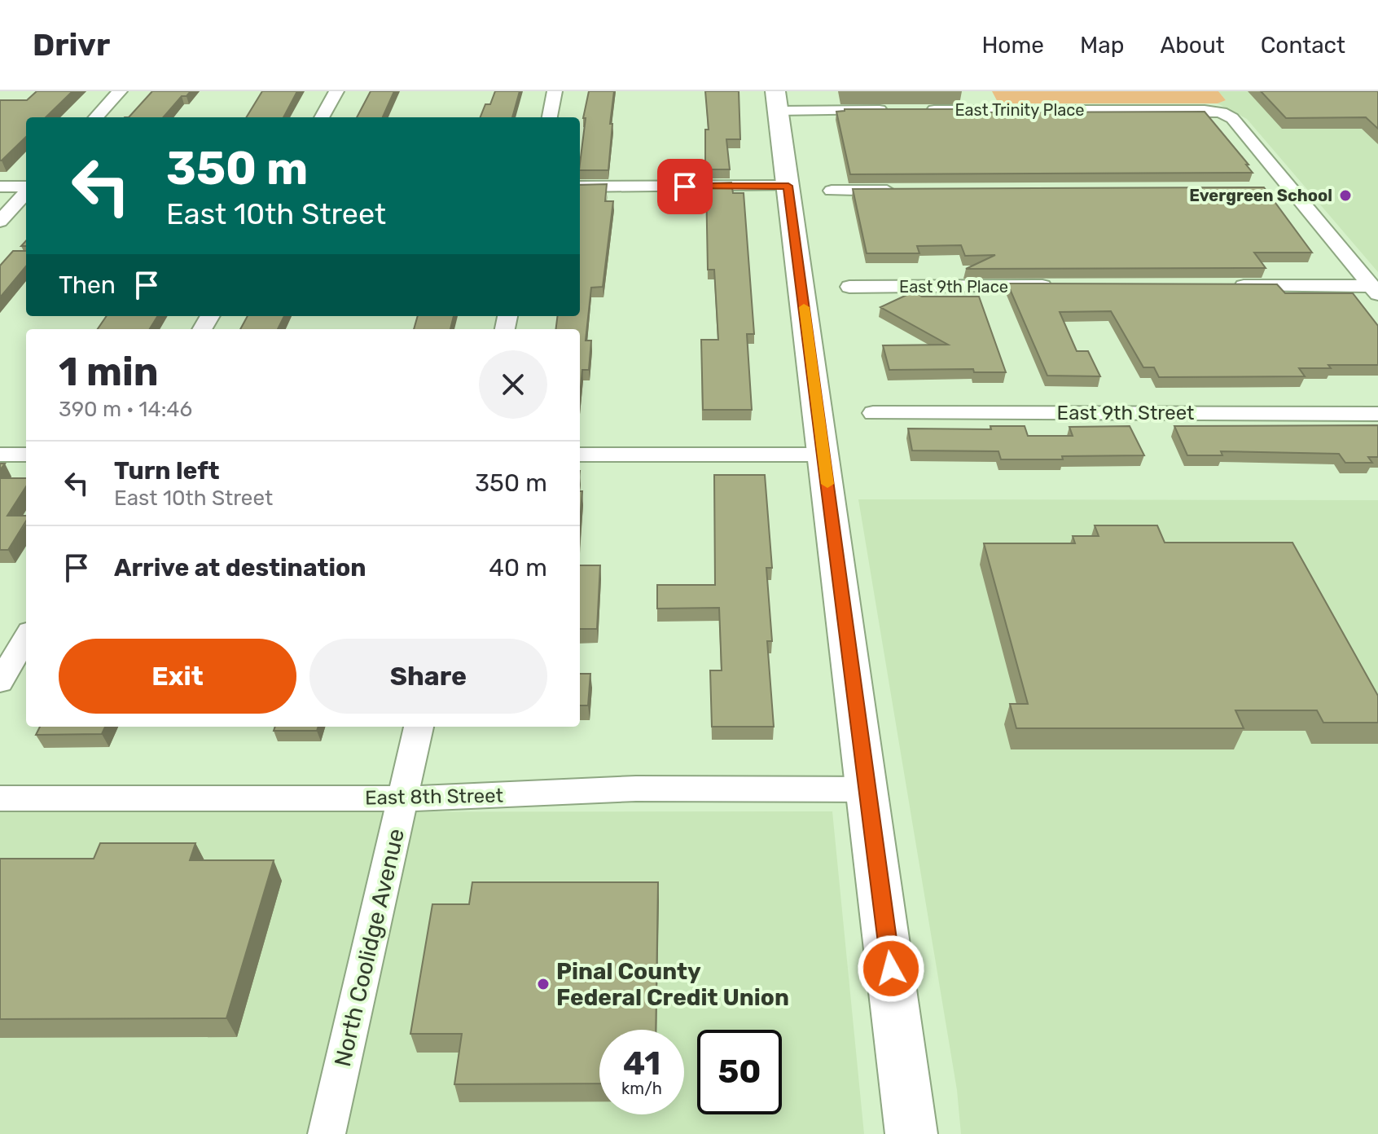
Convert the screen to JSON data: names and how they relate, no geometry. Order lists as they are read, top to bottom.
{
  "streets": {
    "street": [
      "East Trinity Place",
      "East 9th Place",
      "East 9th Street",
      "East 8th Street",
      "North Coolidge Avenue"
    ]
  },
  "crossings": [
    ["East 8th Street", "North Coolidge Avenue"]
  ],
  "places": ["Evergreen School", "Pinal County Federal Credit Union"],
  "page": {
    "header": "Drivr",
    "nav": [
      "Home",
      "Map",
      "About",
      "Contact"
    ],
    "turn": ["350 m", "East 10th Street"],
    "then": "Then",
    "heading": ["1 min", "390 m · 14:46"],
    "list": [
      {
        "name": "Turn left",
        "note": "East 10th Street",
        "value": "350 m"
      },
      {
        "name": "Arrive at destination",
        "value": "40 m"
      }
    ],
    "buttons": ["Exit", "Share"],
    "speed": "41 km/h",
    "limit": "50"
  }
}
